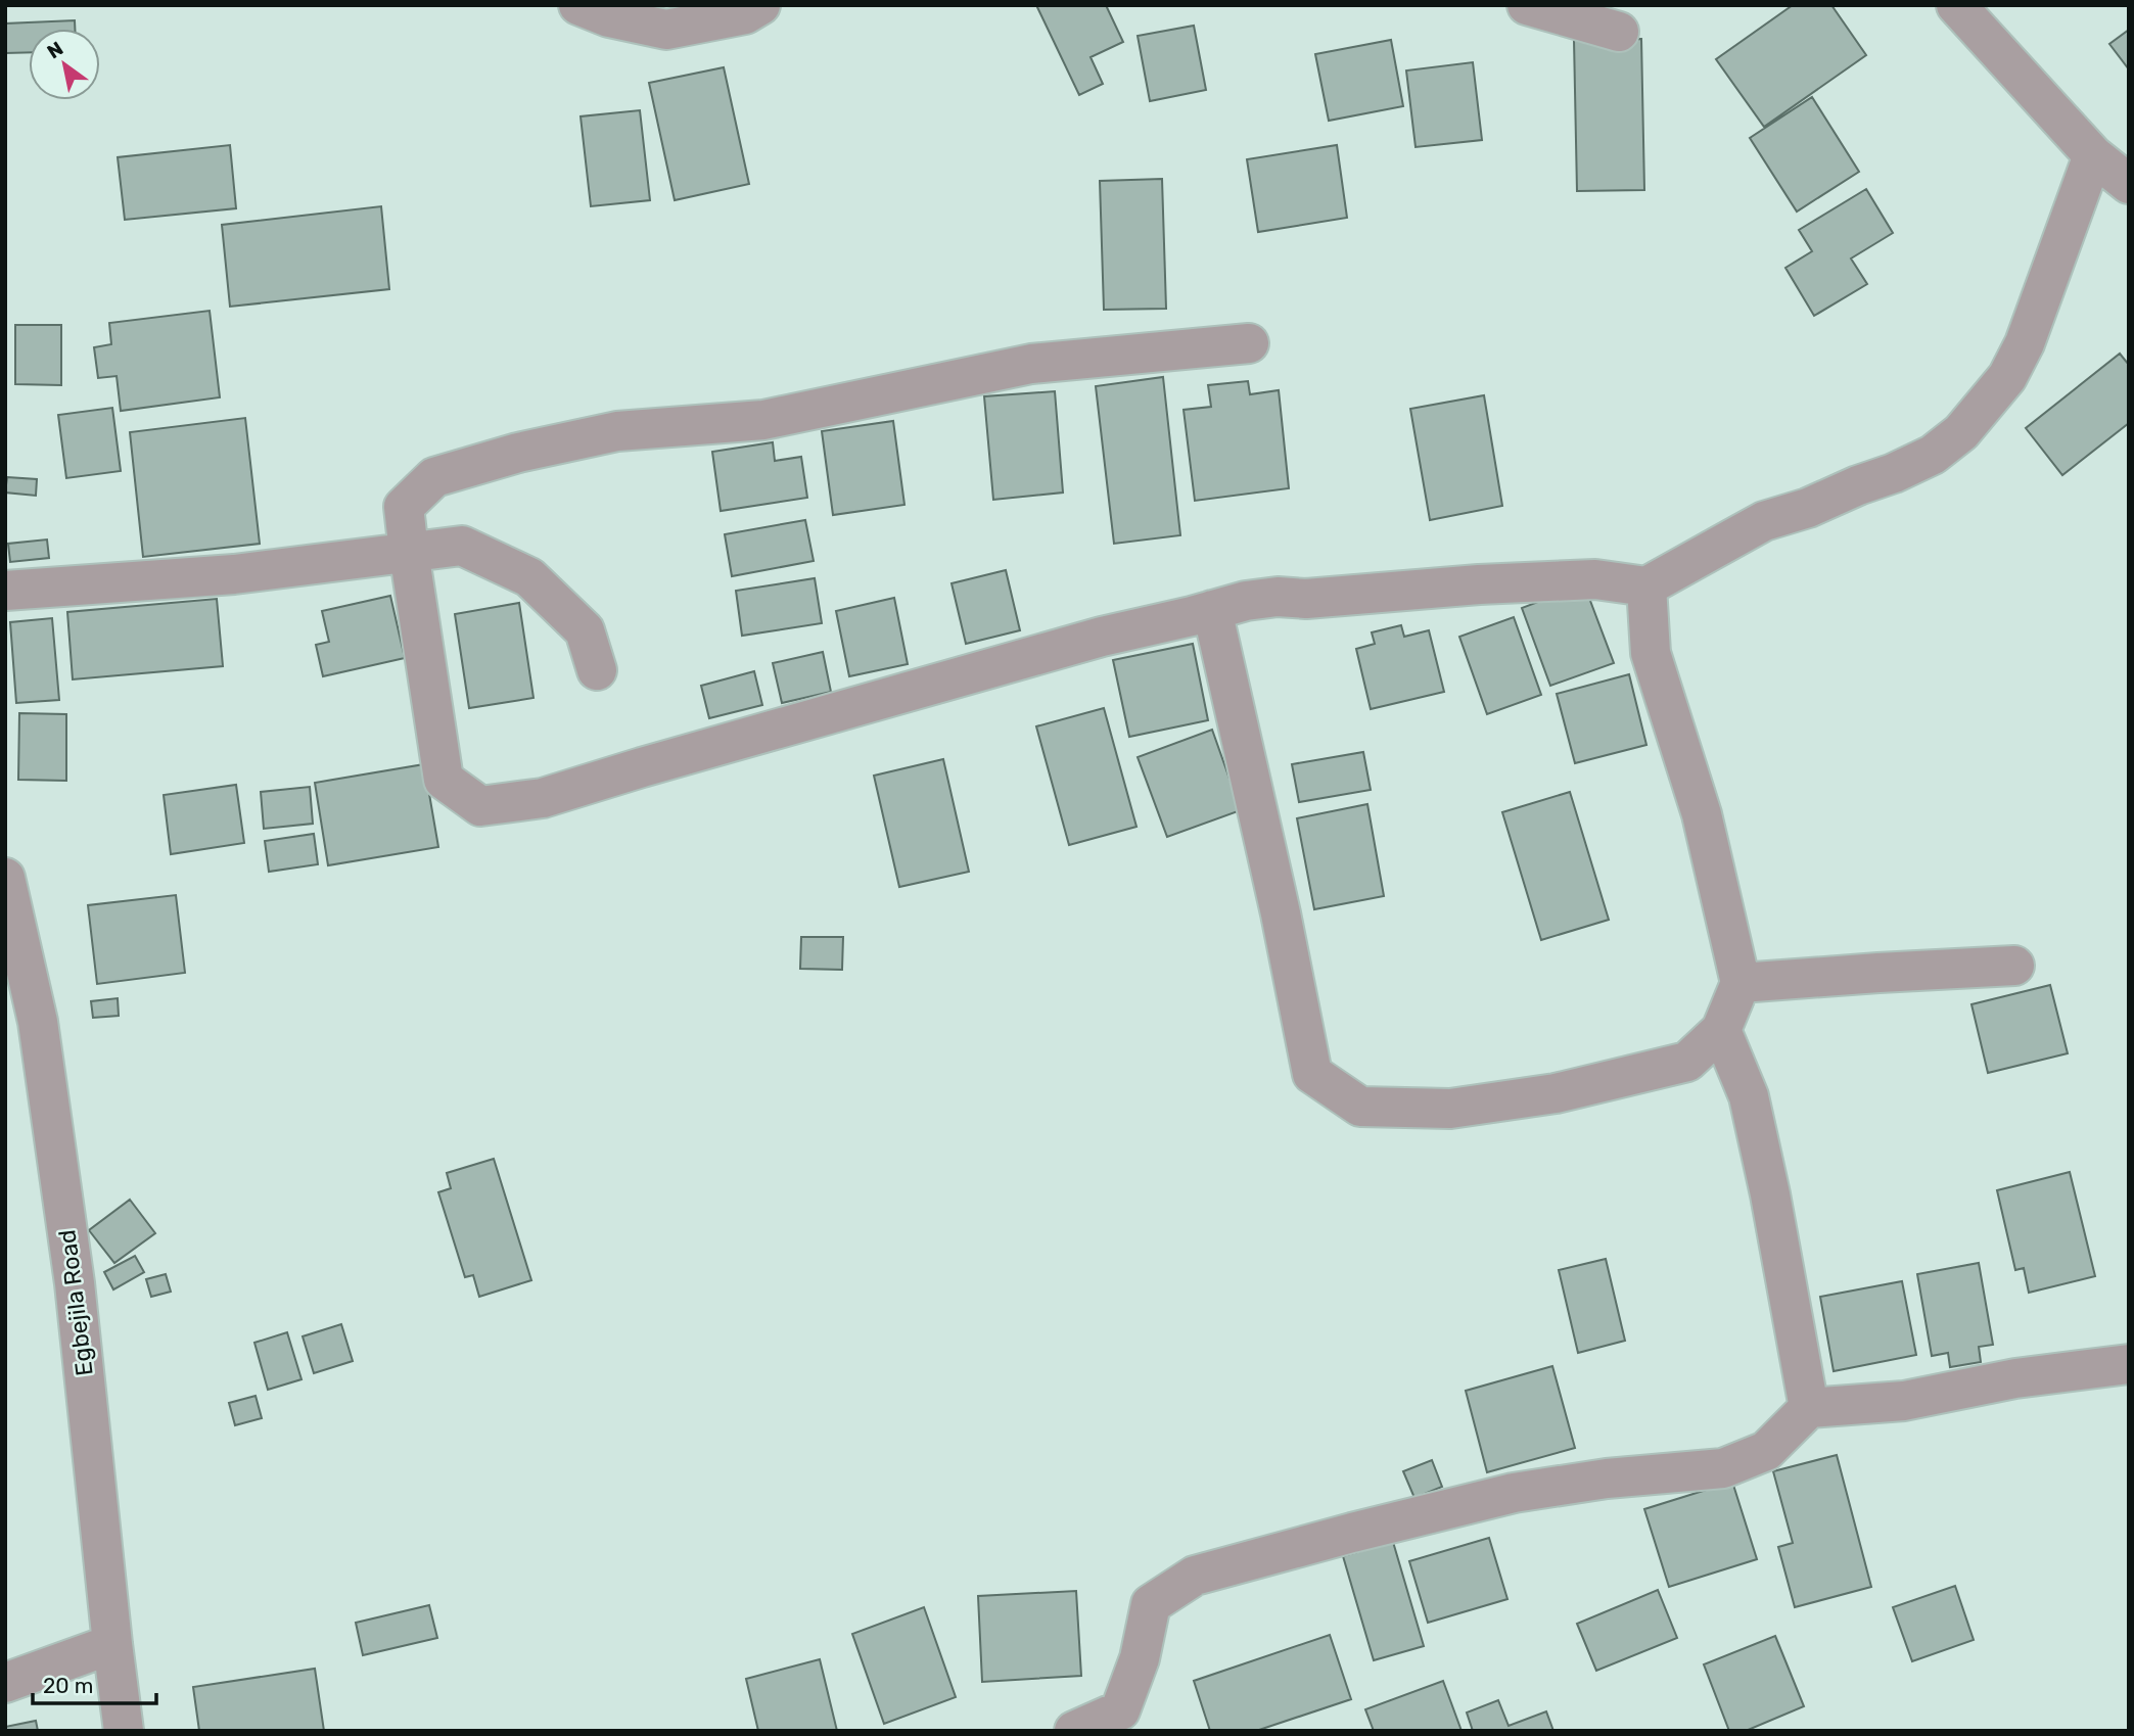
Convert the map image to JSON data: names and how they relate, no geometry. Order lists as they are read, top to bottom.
{
  "streets": {
    "street": ["Egbejila Road"]
  },
  "scale_bar": "20 m",
  "north": "top left"
}
